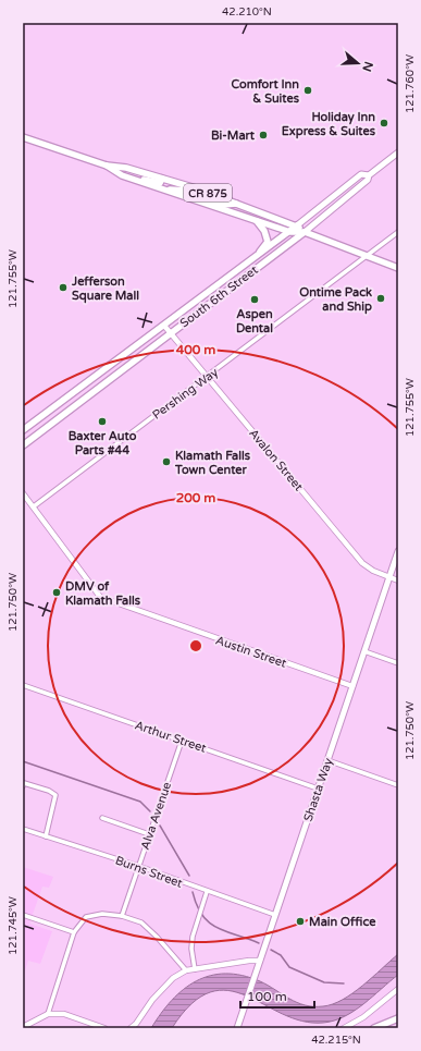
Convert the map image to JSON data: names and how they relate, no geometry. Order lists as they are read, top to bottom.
{
  "streets": {
    "main road": ["CR 875", "South 6th Street", "Shasta Way"],
    "street": [
      "Pershing Way",
      "Avalon Street",
      "Austin Street",
      "Arthur Street",
      "Alva Avenue",
      "Burns Street"
    ]
  },
  "crossings": [
    ["CR 875", "South 6th Street"],
    ["South 6th Street", "Avalon Street"],
    ["Pershing Way", "Avalon Street"],
    ["Pershing Way", "Austin Street"],
    ["Avalon Street", "Shasta Way"],
    ["Austin Street", "Shasta Way"],
    ["Arthur Street", "Shasta Way"],
    ["Arthur Street", "Alva Avenue"],
    ["Shasta Way", "Burns Street"],
    ["Alva Avenue", "Burns Street"]
  ],
  "places": [
    "Comfort Inn & Suites",
    "Holiday Inn Express & Suites",
    "Bi-Mart",
    "Jefferson Square Mall",
    "Ontime Pack and Ship",
    "Aspen Dental",
    "Baxter Auto Parts #44",
    "Klamath Falls Town Center",
    "DMV of Klamath Falls",
    "Main Office"
  ],
  "scale_bar": "100 m",
  "north": "right",
  "coordinates": [
    "42.210°N",
    "121.760°W",
    "121.755°W",
    "121.750°W",
    "121.745°W",
    "42.215°N"
  ],
  "rings": ["400 m", "200 m"]
}
